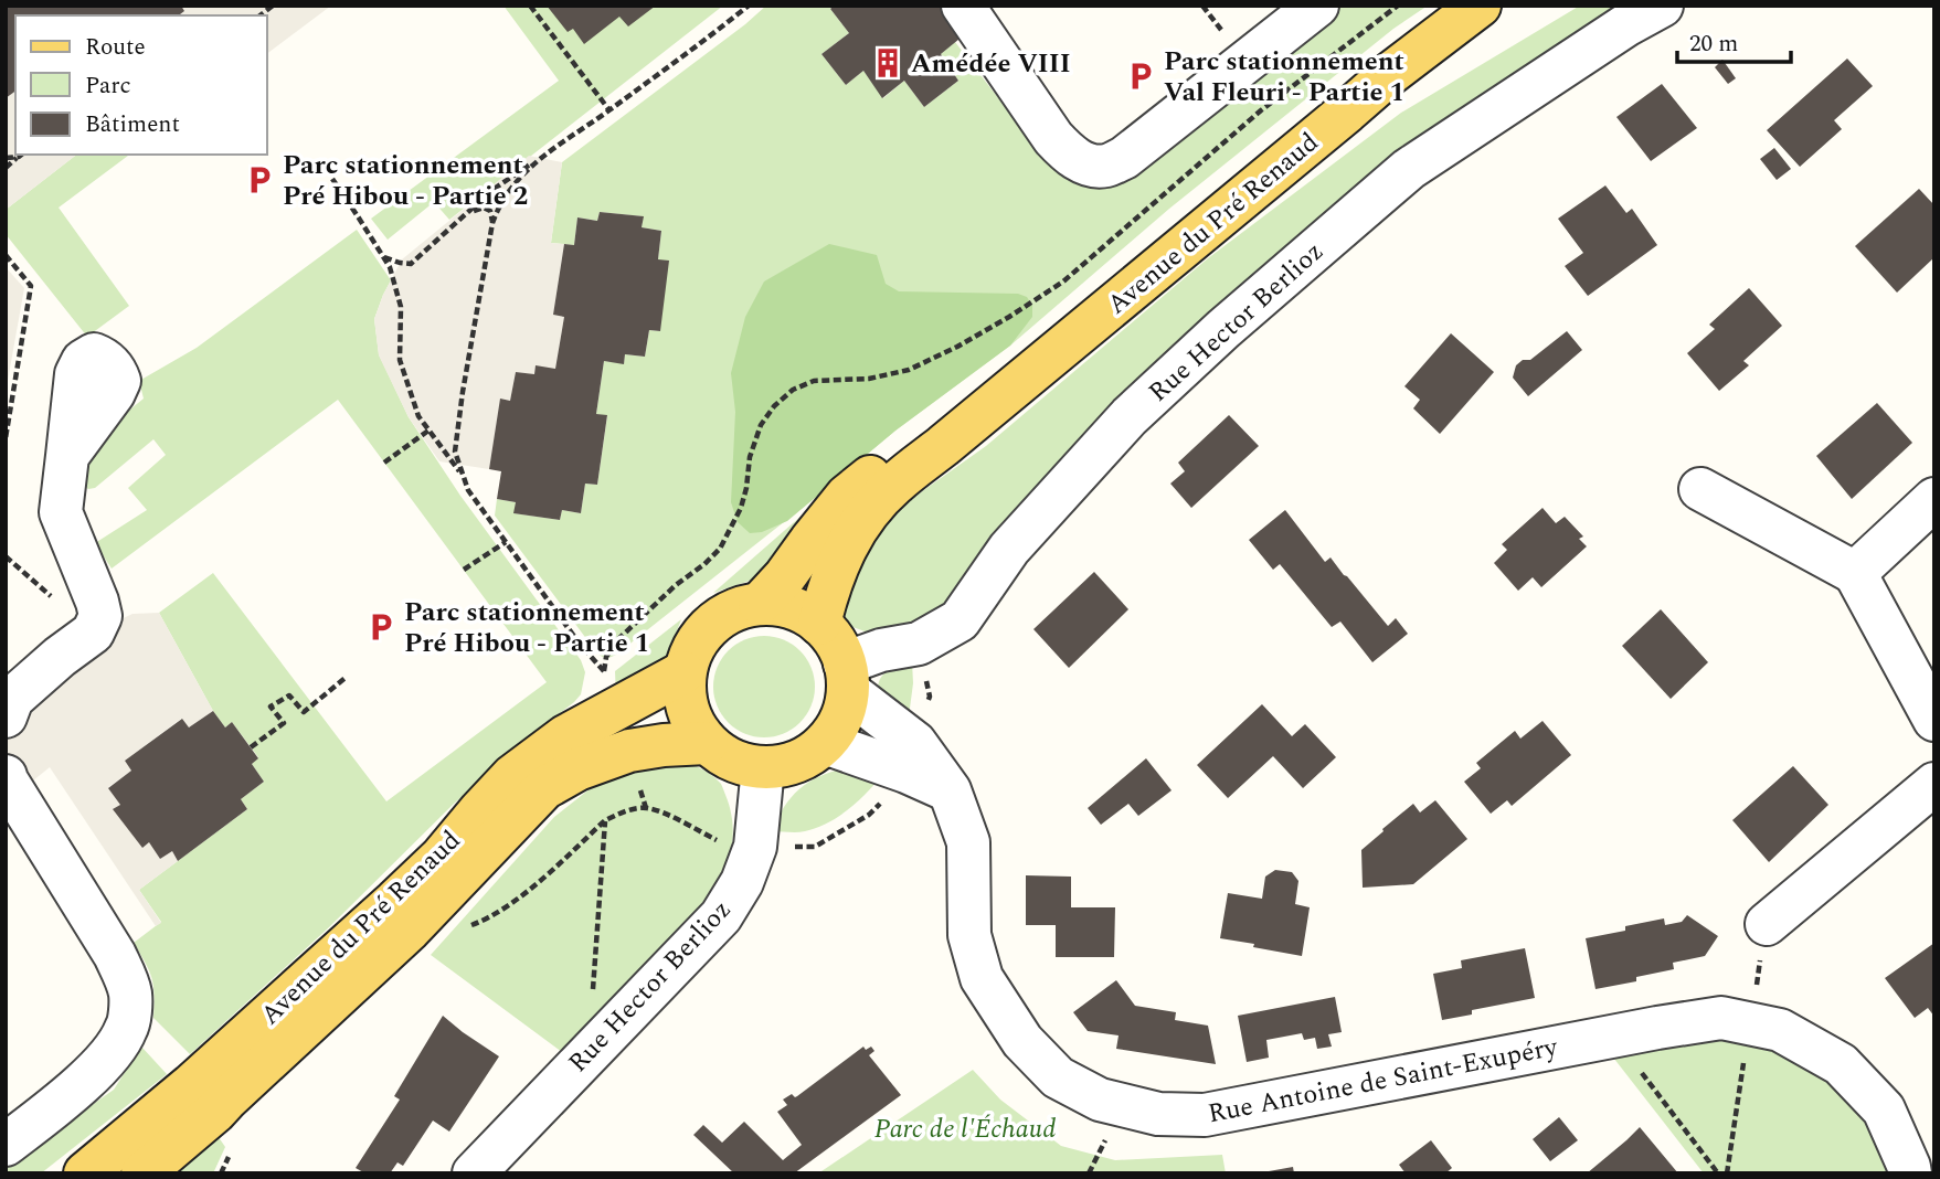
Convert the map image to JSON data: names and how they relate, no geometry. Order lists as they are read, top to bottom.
{
  "streets": {
    "main road": ["Avenue du Pré Renaud"],
    "street": ["Rue Hector Berlioz", "Rue Antoine de Saint-Exupéry"]
  },
  "crossings": [
    ["Avenue du Pré Renaud", "Rue Hector Berlioz"],
    ["Avenue du Pré Renaud", "Rue Antoine de Saint-Exupéry"],
    ["Rue Hector Berlioz", "Rue Antoine de Saint-Exupéry"]
  ],
  "parks": ["Parc de l'Échaud"],
  "places": {
    "building": ["Amédée VIII"],
    "parking": ["Parc stationnement Val Fleuri - Partie 1", "Parc stationnement Pré Hibou - Partie 2", "Parc stationnement Pré Hibou - Partie 1"]
  },
  "legend": ["Route", "Parc", "Bâtiment"],
  "scale_bar": "20 m"
}
